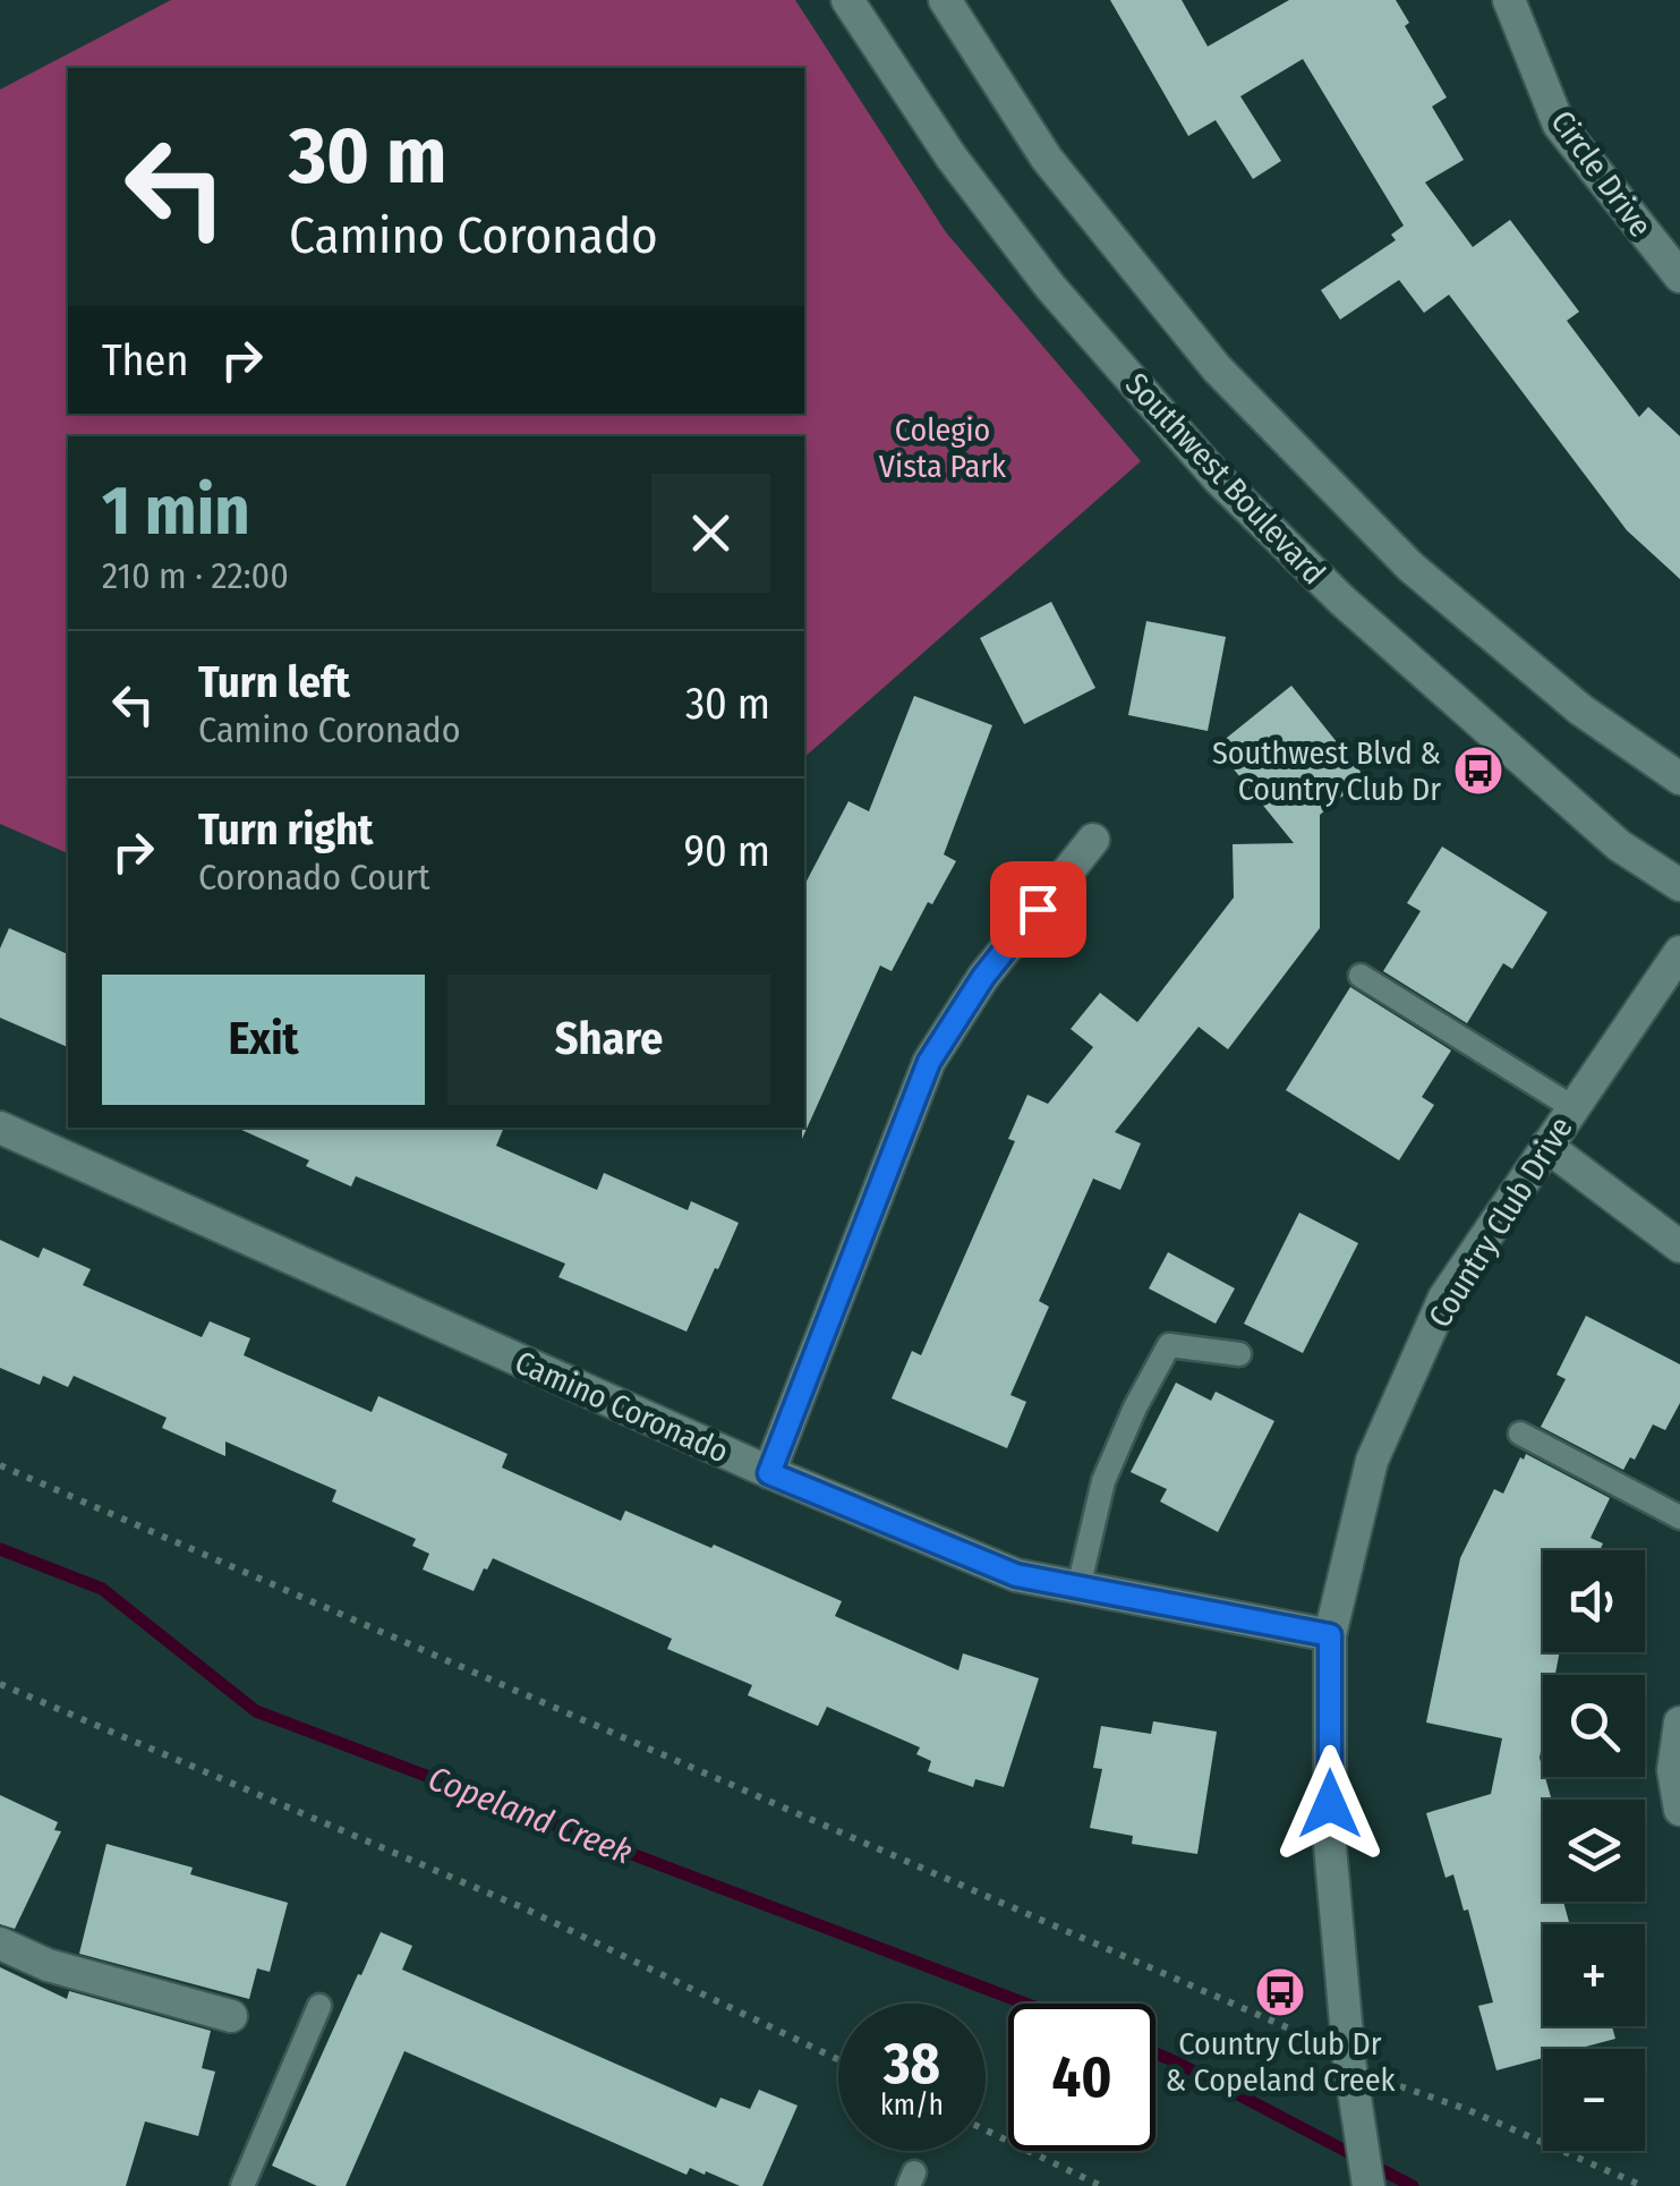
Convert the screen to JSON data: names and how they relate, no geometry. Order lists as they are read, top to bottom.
{
  "streets": {
    "street": [
      "Circle Drive",
      "Southwest Boulevard",
      "Country Club Drive",
      "Camino Coronado"
    ]
  },
  "crossings": [
    ["Country Club Drive", "Camino Coronado"]
  ],
  "water": ["Copeland Creek"],
  "parks": ["Colegio Vista Park"],
  "places": {
    "bus stop": ["Southwest Blvd & Country Club Dr", "Country Club Dr & Copeland Creek"]
  },
  "page": {
    "turn": ["30 m", "Camino Coronado"],
    "then": "Then",
    "heading": ["1 min", "210 m · 22:00"],
    "list": [
      {
        "name": "Turn left",
        "note": "Camino Coronado",
        "value": "30 m"
      },
      {
        "name": "Turn right",
        "note": "Coronado Court",
        "value": "90 m"
      }
    ],
    "buttons": ["Exit", "Share"],
    "map_buttons": ["+", "−"],
    "speed": "38 km/h",
    "limit": "40"
  }
}
